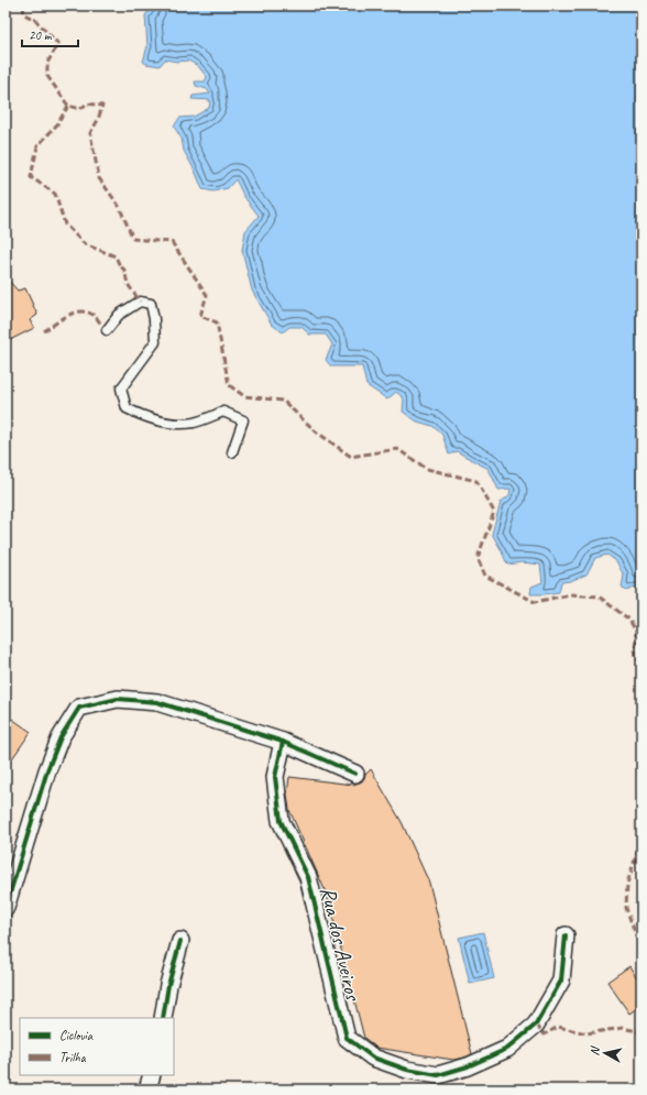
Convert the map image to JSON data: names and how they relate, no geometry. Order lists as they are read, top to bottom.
{
  "streets": {
    "street": ["Rua dos Aveiros"]
  },
  "legend": ["Ciclovia", "Trilha"],
  "scale_bar": "20 m",
  "north": "left"
}
